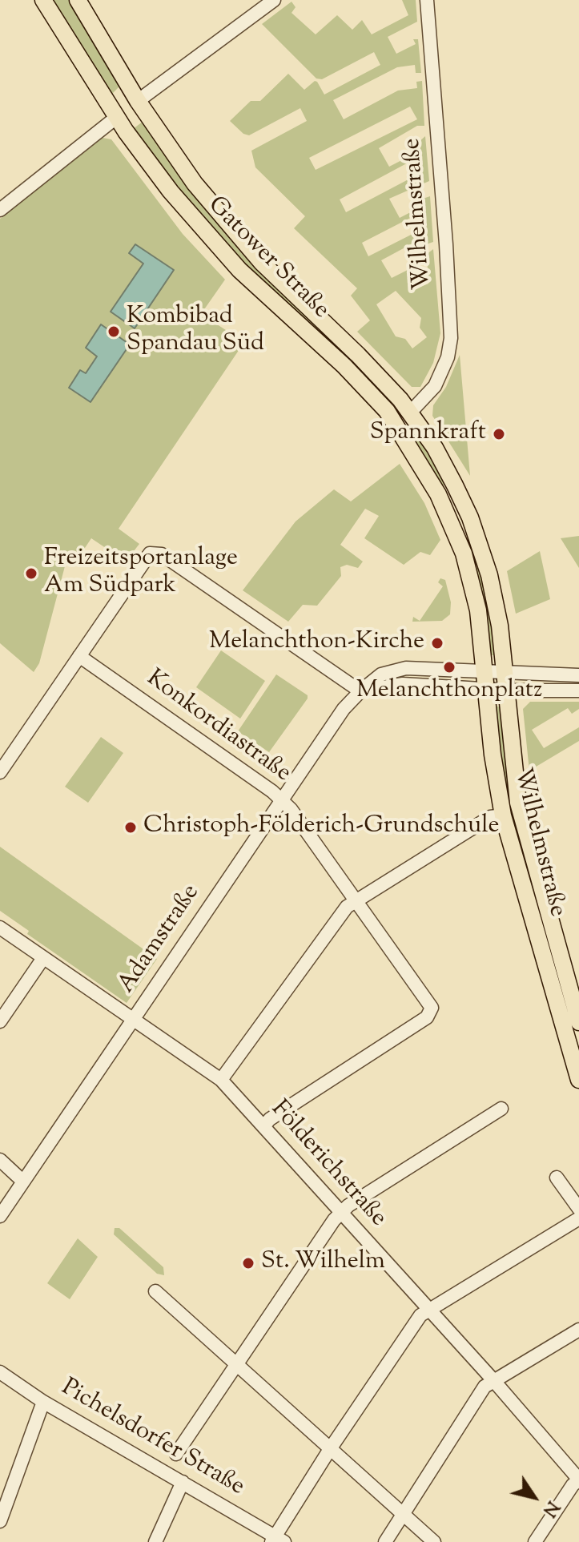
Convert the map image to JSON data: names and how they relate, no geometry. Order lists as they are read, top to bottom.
{
  "streets": {
    "main road": ["Wilhelmstraße", "Gatower Straße"],
    "street": [
      "Konkordiastraße",
      "Adamstraße",
      "Földerichstraße",
      "Pichelsdorfer Straße"
    ]
  },
  "crossings": [
    ["Wilhelmstraße", "Gatower Straße"],
    ["Konkordiastraße", "Adamstraße"],
    ["Konkordiastraße", "Földerichstraße"],
    ["Adamstraße", "Földerichstraße"]
  ],
  "places": [
    "Kombibad Spandau Süd",
    "Spannkraft",
    "Freizeitsportanlage Am Südpark",
    "Melanchthon-Kirche",
    "Melanchthonplatz",
    "Christoph-Földerich-Grundschule",
    "St. Wilhelm"
  ],
  "north": "bottom right"
}
